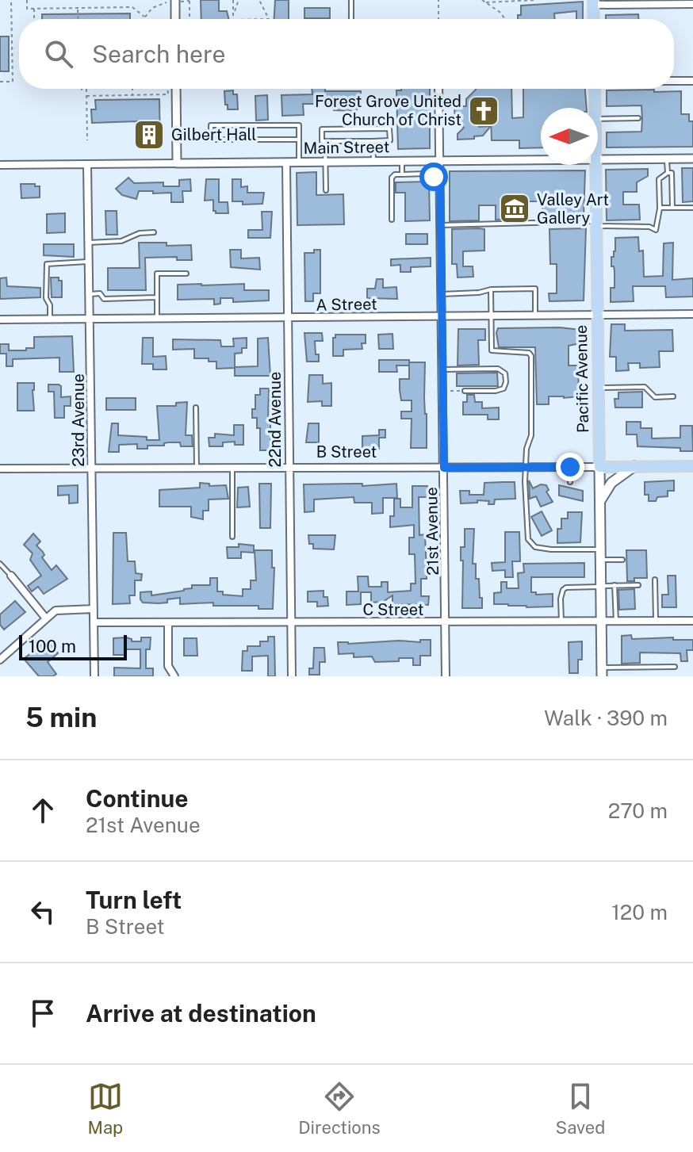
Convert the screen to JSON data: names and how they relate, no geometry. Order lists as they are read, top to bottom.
{
  "streets": {
    "main road": ["Pacific Avenue", "B Street"],
    "street": [
      "Main Street",
      "A Street",
      "22nd Avenue",
      "23rd Avenue",
      "21st Avenue",
      "C Street"
    ]
  },
  "crossings": [
    ["Main Street", "22nd Avenue"],
    ["Main Street", "23rd Avenue"],
    ["Main Street", "21st Avenue"],
    ["A Street", "Pacific Avenue"],
    ["A Street", "22nd Avenue"],
    ["A Street", "23rd Avenue"],
    ["A Street", "21st Avenue"],
    ["Pacific Avenue", "B Street"],
    ["Pacific Avenue", "C Street"],
    ["22nd Avenue", "B Street"],
    ["22nd Avenue", "C Street"],
    ["23rd Avenue", "B Street"],
    ["23rd Avenue", "C Street"],
    ["B Street", "21st Avenue"],
    ["21st Avenue", "C Street"]
  ],
  "places": {
    "church": ["Forest Grove United Church of Christ"],
    "building": ["Gilbert Hall"],
    "museum": ["Valley Art Gallery"]
  },
  "scale_bar": "100 m",
  "north": "left",
  "page": {
    "search": "Search here",
    "scale": "100 m",
    "heading": ["5 min", "Walk · 390 m"],
    "list": [
      ["Continue", "21st Avenue", "270 m"],
      ["Turn left", "B Street", "120 m"],
      "Arrive at destination"
    ],
    "nav": ["Map", "Directions", "Saved"]
  }
}
